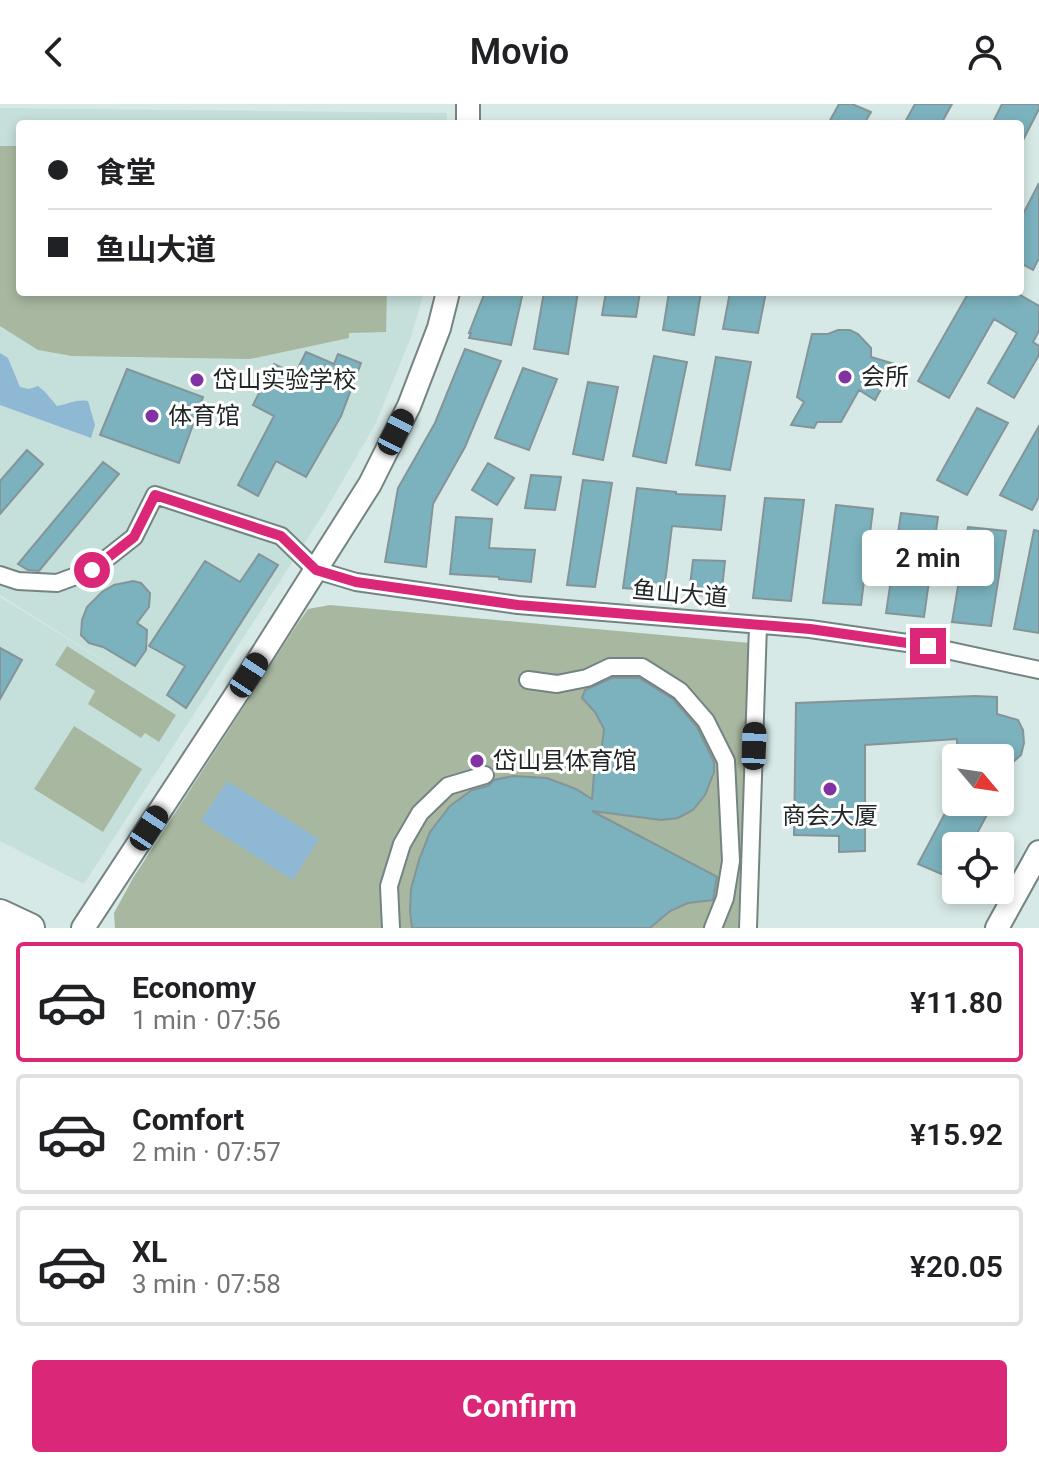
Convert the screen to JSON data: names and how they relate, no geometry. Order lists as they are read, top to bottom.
{
  "streets": {
    "street": ["鱼山大道"]
  },
  "places": [
    "会所",
    "岱山实验学校",
    "体育馆",
    "岱山县体育馆",
    "商会大厦"
  ],
  "north": "bottom right",
  "page": {
    "header": "Movio",
    "banner": ["食堂", "鱼山大道"],
    "bubble": "2 min",
    "list": [
      {
        "name": "Economy",
        "note": "1 min · 07:56",
        "value": "¥11.80"
      },
      {
        "name": "Comfort",
        "note": "2 min · 07:57",
        "value": "¥15.92"
      },
      {
        "name": "XL",
        "note": "3 min · 07:58",
        "value": "¥20.05"
      }
    ],
    "buttons": "Confirm"
  }
}
